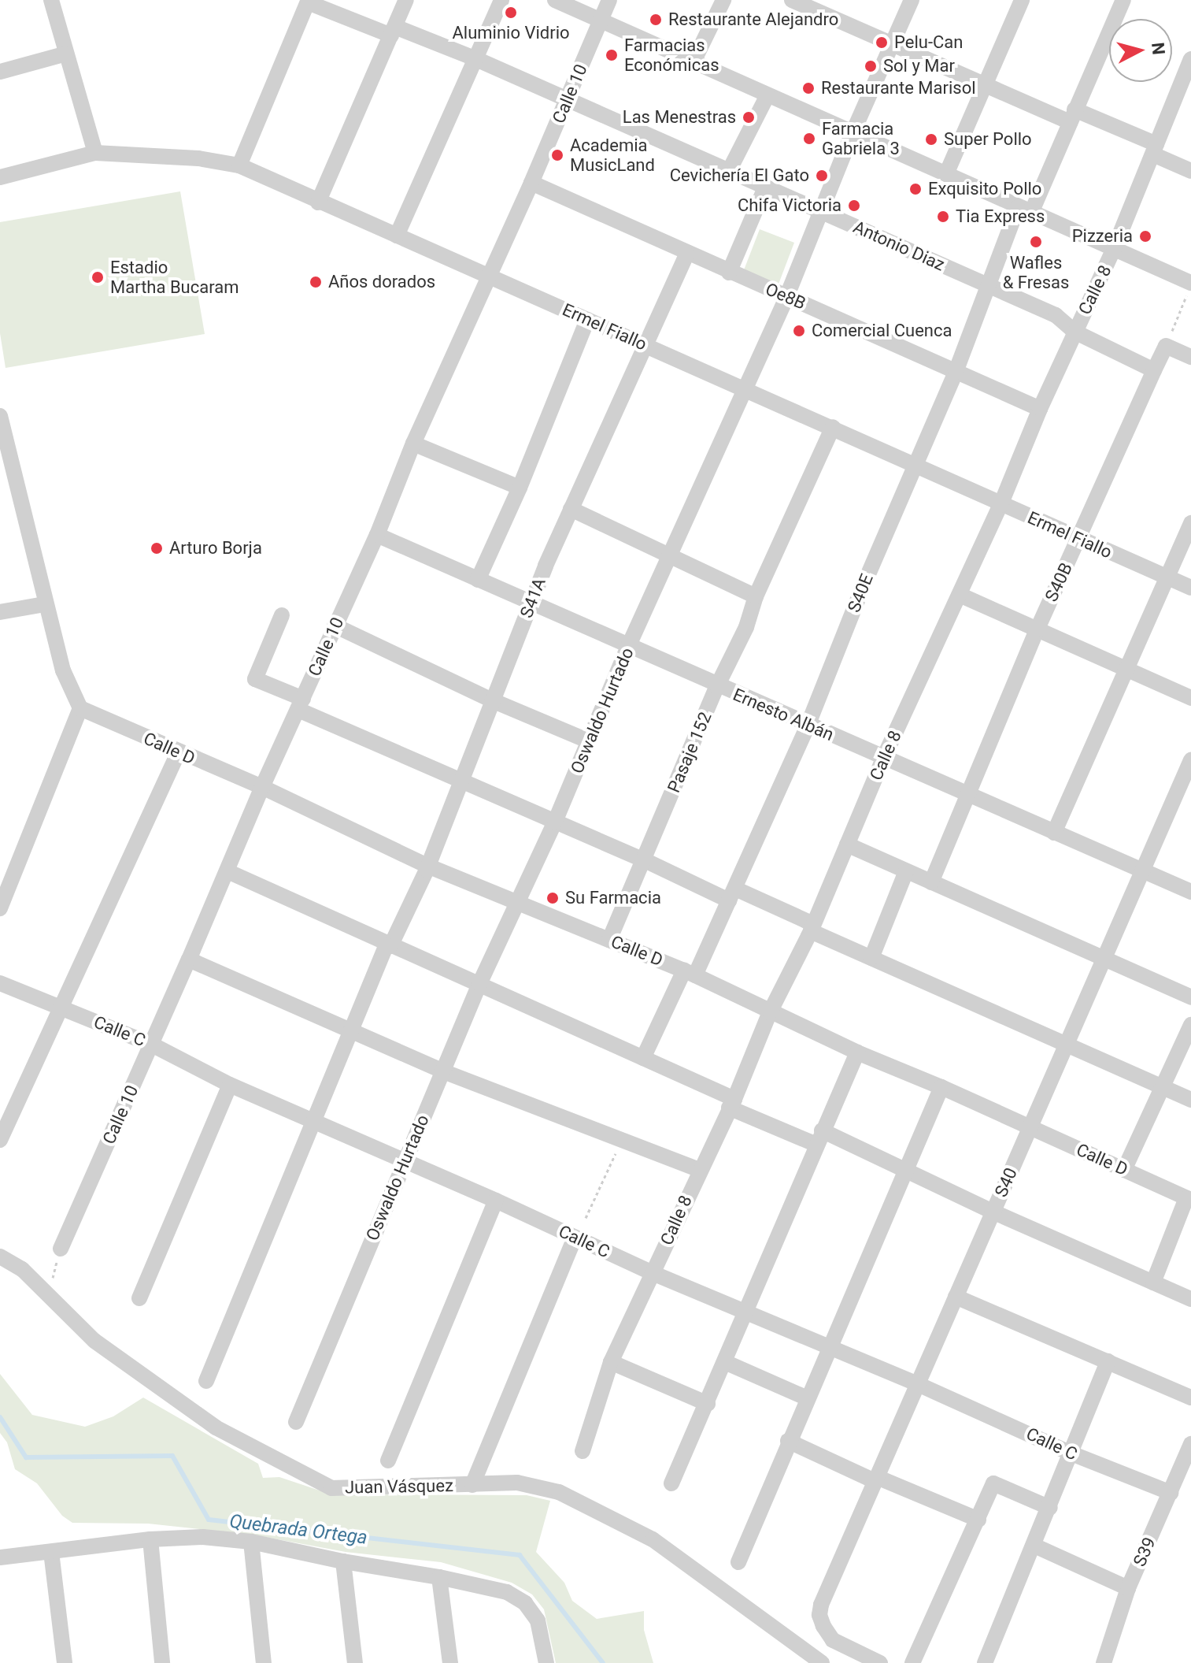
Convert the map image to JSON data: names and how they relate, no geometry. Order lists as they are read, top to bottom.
{
  "streets": {
    "street": [
      "Calle 10",
      "Antonio Diaz",
      "Calle 8",
      "Oe8B",
      "Ermel Fiallo",
      "S40B",
      "S40E",
      "S41A",
      "Oswaldo Hurtado",
      "Ernesto Albán",
      "Calle D",
      "Pasaje 152",
      "Calle C",
      "S40",
      "Juan Vásquez",
      "S39"
    ]
  },
  "crossings": [
    ["Calle 10", "Antonio Diaz"],
    ["Calle 10", "Oe8B"],
    ["Calle 10", "Ermel Fiallo"],
    ["Calle 10", "Ernesto Albán"],
    ["Calle 10", "Calle D"],
    ["Calle 10", "Calle C"],
    ["Antonio Diaz", "Calle 8"],
    ["Antonio Diaz", "S40B"],
    ["Antonio Diaz", "S40E"],
    ["Antonio Diaz", "Oswaldo Hurtado"],
    ["Calle 8", "Oe8B"],
    ["Calle 8", "Ermel Fiallo"],
    ["Calle 8", "Ernesto Albán"],
    ["Calle 8", "Calle D"],
    ["Calle 8", "Calle C"],
    ["Oe8B", "S40E"],
    ["Oe8B", "S41A"],
    ["Oe8B", "Oswaldo Hurtado"],
    ["Ermel Fiallo", "S40B"],
    ["Ermel Fiallo", "S40E"],
    ["Ermel Fiallo", "S41A"],
    ["Ermel Fiallo", "Oswaldo Hurtado"],
    ["Ermel Fiallo", "Pasaje 152"],
    ["S40B", "Ernesto Albán"],
    ["S40E", "Ernesto Albán"],
    ["S40E", "Calle D"],
    ["S41A", "Ernesto Albán"],
    ["S41A", "Calle D"],
    ["S41A", "Calle C"],
    ["Oswaldo Hurtado", "Ernesto Albán"],
    ["Oswaldo Hurtado", "Calle D"],
    ["Oswaldo Hurtado", "Calle C"],
    ["Ernesto Albán", "Pasaje 152"],
    ["Ernesto Albán", "S40"],
    ["Calle D", "Pasaje 152"],
    ["Calle D", "S40"],
    ["Calle C", "S40"],
    ["Calle C", "S39"]
  ],
  "water": ["Quebrada Ortega"],
  "places": [
    "Aluminio Vidrio",
    "Restaurante Alejandro",
    "Pelu-Can",
    "Farmacias Económicas",
    "Sol y Mar",
    "Restaurante Marisol",
    "Las Menestras",
    "Farmacia Gabriela 3",
    "Super Pollo",
    "Academia MusicLand",
    "Cevichería El Gato",
    "Exquisito Pollo",
    "Chifa Victoria",
    "Tia Express",
    "Pizzeria",
    "Wafles & Fresas",
    "Estadio Martha Bucaram",
    "Años dorados",
    "Comercial Cuenca",
    "Arturo Borja",
    "Su Farmacia"
  ],
  "north": "right"
}
